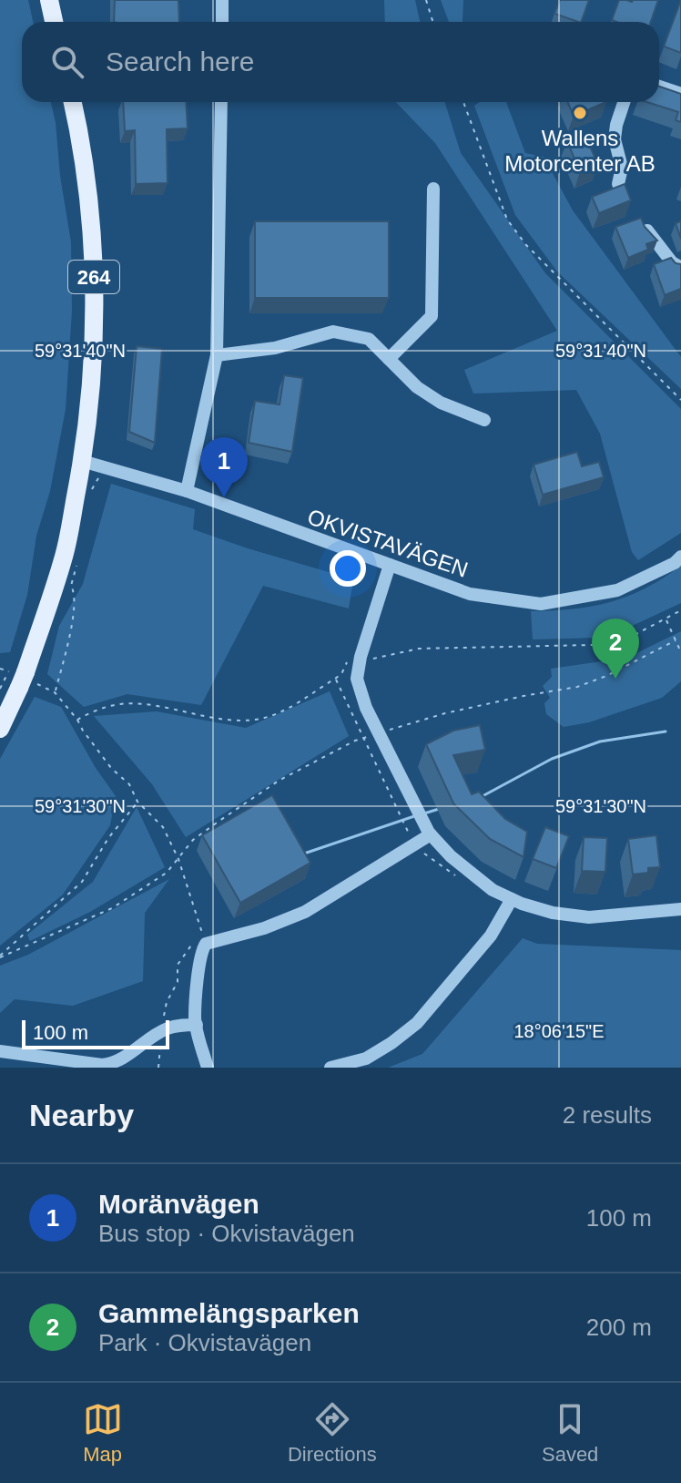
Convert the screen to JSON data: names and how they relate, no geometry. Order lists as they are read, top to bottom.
{
  "streets": {
    "main road": ["264"],
    "street": ["OKVISTAVÄGEN"]
  },
  "crossings": [
    ["264", "OKVISTAVÄGEN"]
  ],
  "places": ["Wallens Motorcenter AB"],
  "scale_bar": "100 m",
  "page": {
    "search": "Search here",
    "pins": ["1", "2"],
    "scale": "100 m",
    "heading": ["Nearby", "2 results"],
    "list": [
      {
        "mark": "1",
        "name": "Moränvägen",
        "note": "Bus stop · Okvistavägen",
        "value": "100 m"
      },
      {
        "mark": "2",
        "name": "Gammelängsparken",
        "note": "Park · Okvistavägen",
        "value": "200 m"
      }
    ],
    "nav": ["Map", "Directions", "Saved"]
  },
  "coordinates": ["59°31'40\"N", "59°31'30\"N", "18°06'15\"E"]
}
